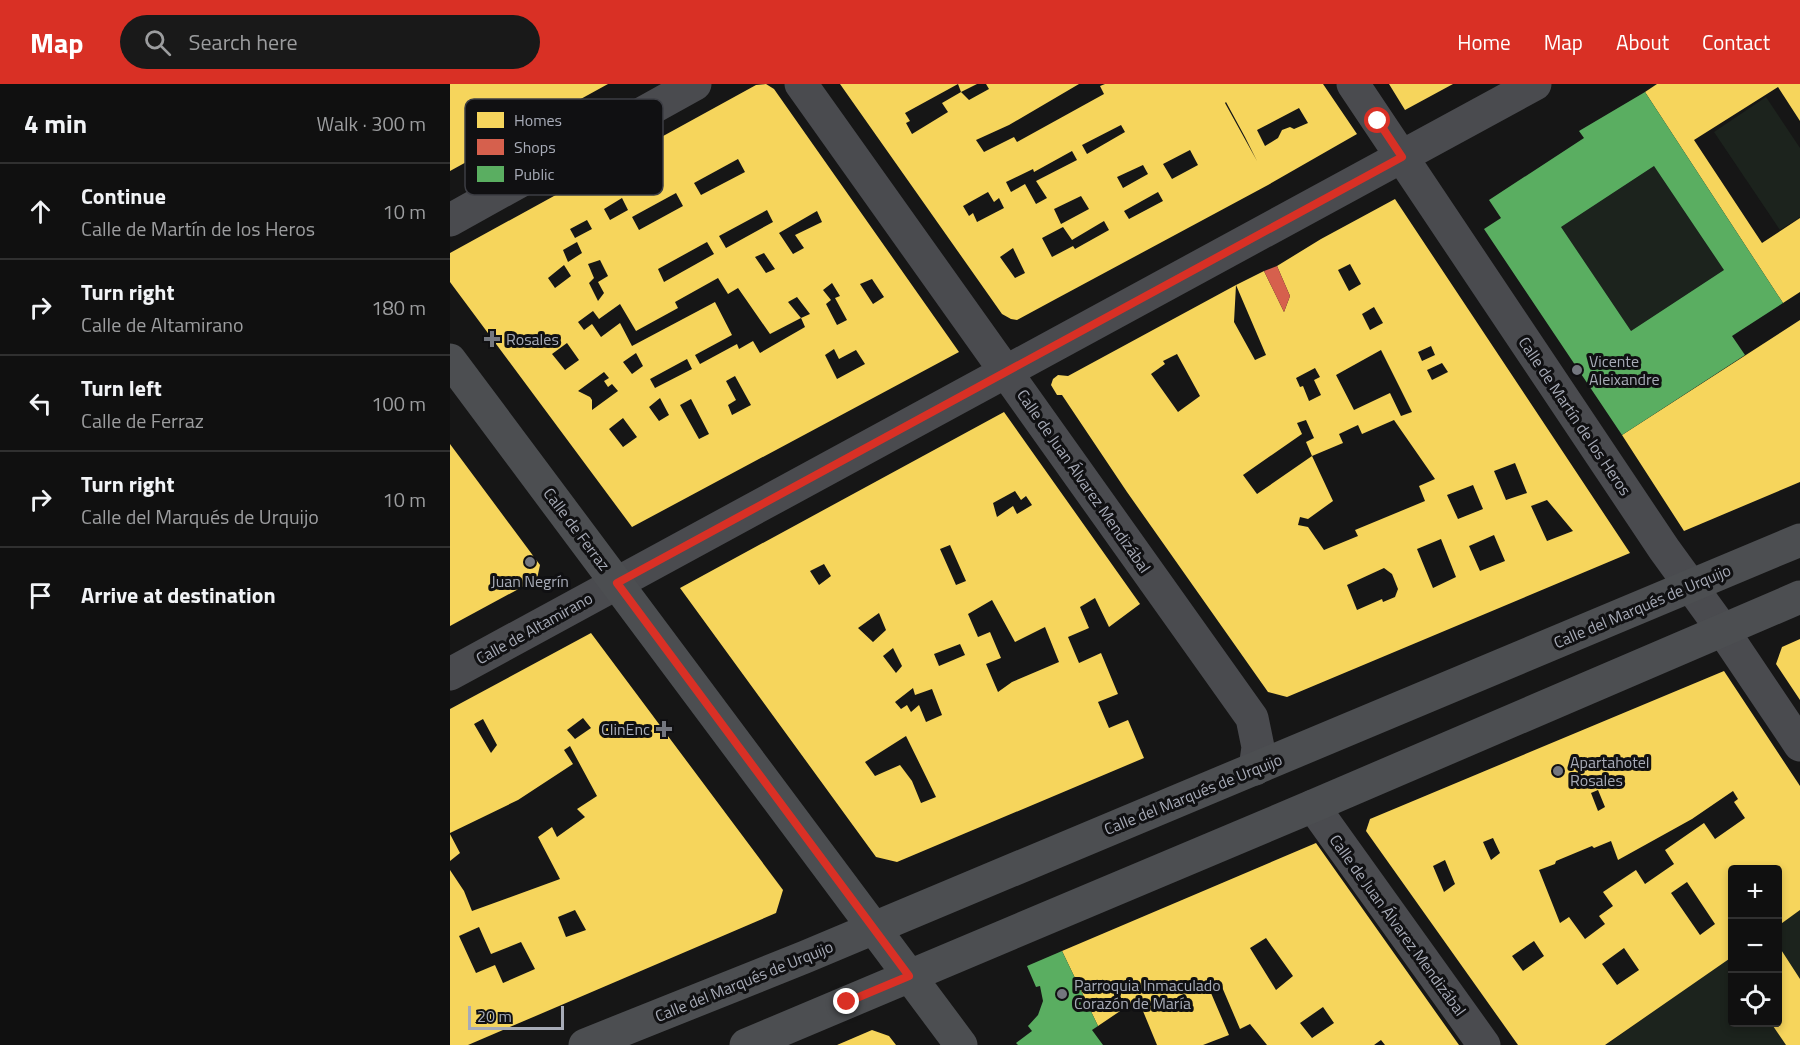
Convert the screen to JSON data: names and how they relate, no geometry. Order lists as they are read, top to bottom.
{
  "streets": {
    "main road": ["Calle de Ferraz", "Calle del Marqués de Urquijo"],
    "street": ["Calle de Martín de los Heros", "Calle de Juan Álvarez Mendizábal", "Calle de Altamirano"]
  },
  "crossings": [
    ["Calle de Martín de los Heros", "Calle del Marqués de Urquijo"],
    ["Calle de Martín de los Heros", "Calle de Altamirano"],
    ["Calle de Juan Álvarez Mendizábal", "Calle del Marqués de Urquijo"],
    ["Calle de Juan Álvarez Mendizábal", "Calle de Altamirano"],
    ["Calle de Ferraz", "Calle del Marqués de Urquijo"],
    ["Calle de Ferraz", "Calle de Altamirano"]
  ],
  "places": {
    "health": ["Rosales", "ClinEnc"],
    "other": [
      "Vicente Aleixandre",
      "Juan Negrín",
      "Apartahotel Rosales",
      "Parroquia Inmaculado Corazón de María"
    ]
  },
  "legend": ["Homes", "Shops", "Public"],
  "scale_bar": "20 m",
  "page": {
    "header": "Map",
    "search": "Search here",
    "nav": [
      "Home",
      "Map",
      "About",
      "Contact"
    ],
    "heading": ["4 min", "Walk · 300 m"],
    "list": [
      ["Continue", "Calle de Martín de los Heros", "10 m"],
      ["Turn right", "Calle de Altamirano", "180 m"],
      ["Turn left", "Calle de Ferraz", "100 m"],
      ["Turn right", "Calle del Marqués de Urquijo", "10 m"],
      "Arrive at destination"
    ],
    "map_buttons": ["+", "−"],
    "scale": "20 m"
  }
}
